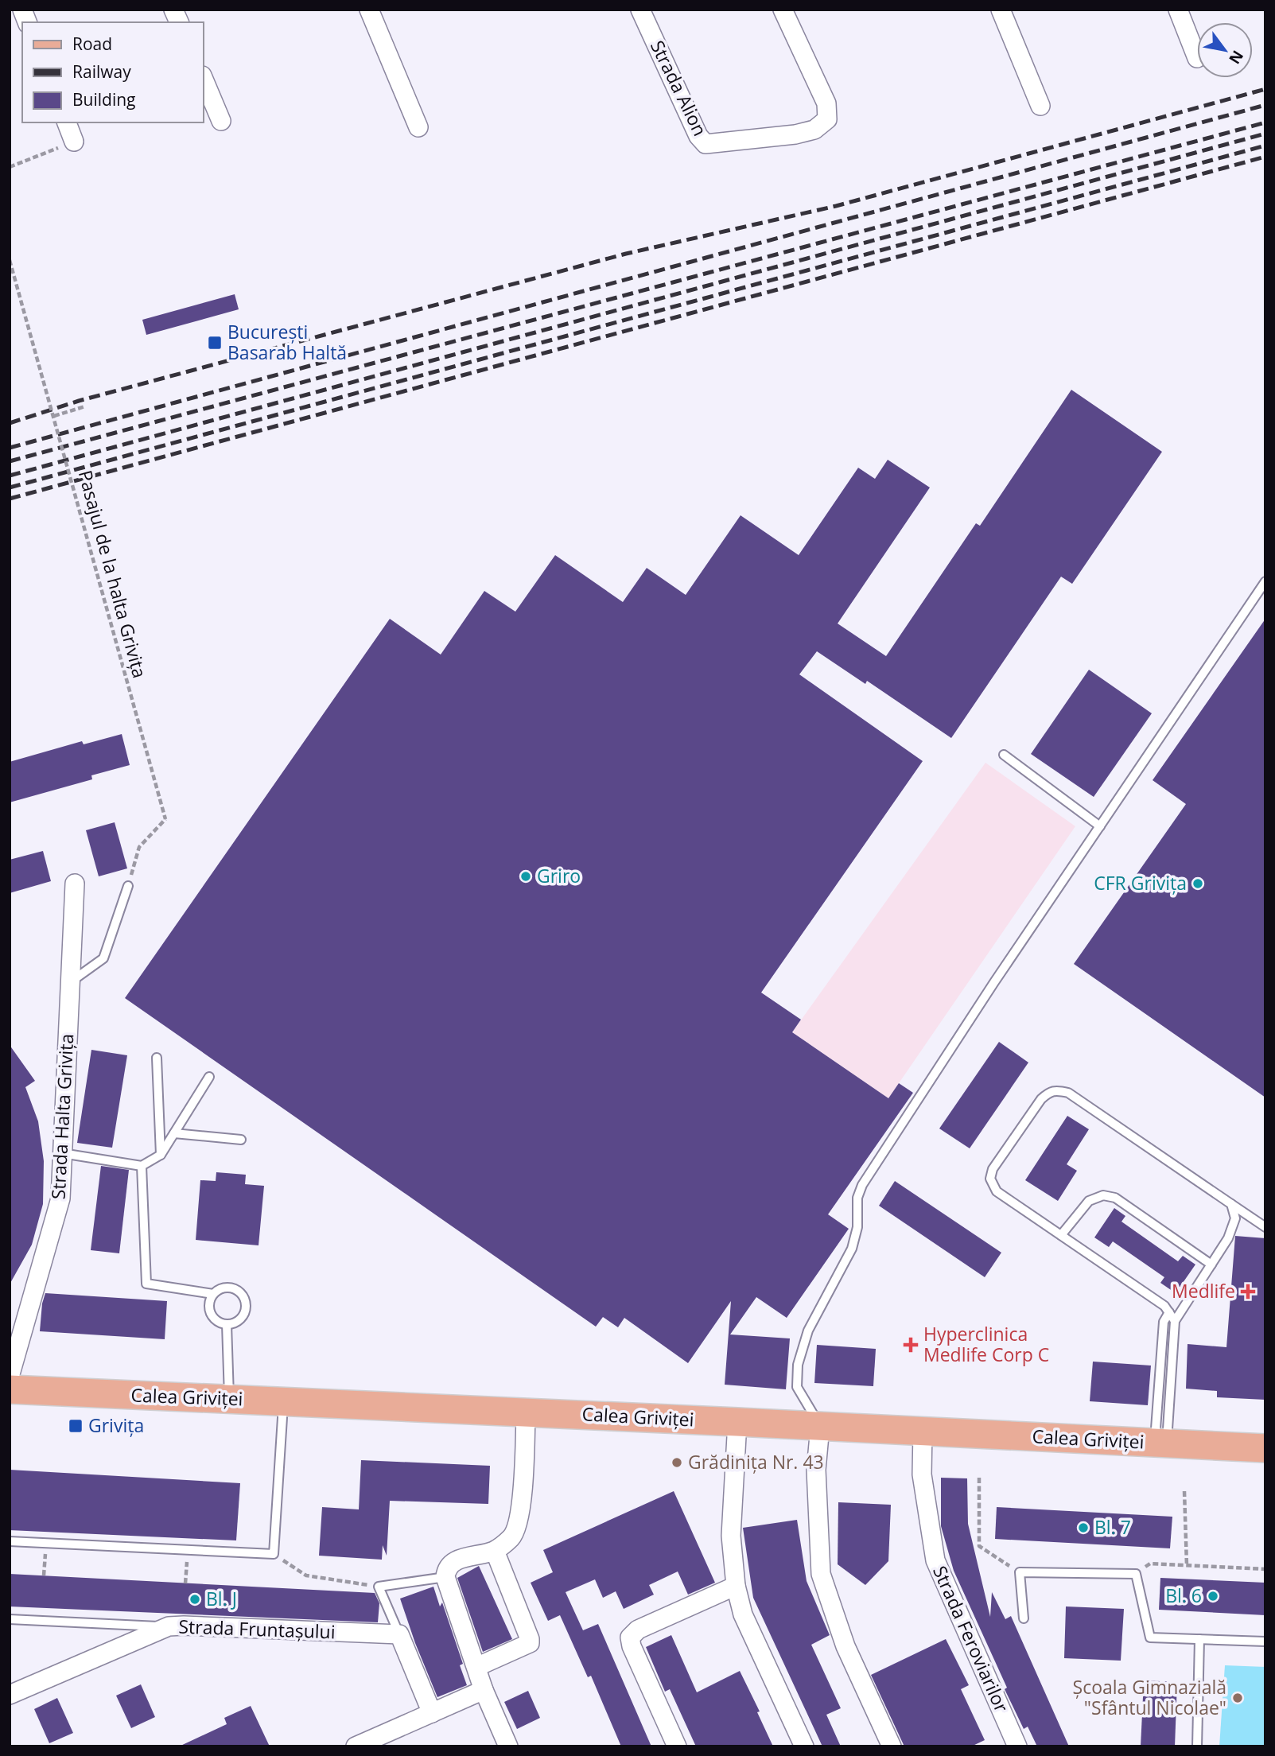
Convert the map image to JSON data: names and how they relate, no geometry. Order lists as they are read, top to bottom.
{
  "streets": {
    "main road": ["Calea Griviței"],
    "street": [
      "Strada Alion",
      "Strada Halta Grivița",
      "Strada Fruntașului",
      "Strada Feroviarilor"
    ],
    "path": ["Pasajul de la halta Grivița"]
  },
  "crossings": [
    ["Calea Griviței", "Strada Feroviarilor"]
  ],
  "places": {
    "transit": ["București Basarab Haltă", "Grivița"],
    "other": [
      "Griro",
      "CFR Grivița",
      "Grădinița Nr. 43",
      "Bl. 7",
      "Bl. 6",
      "Bl. J",
      "Școala Gimnazială \"Sfântul Nicolae\""
    ],
    "health": ["Medlife", "Hyperclinica Medlife Corp C"]
  },
  "legend": ["Road", "Railway", "Building"],
  "north": "bottom right"
}
